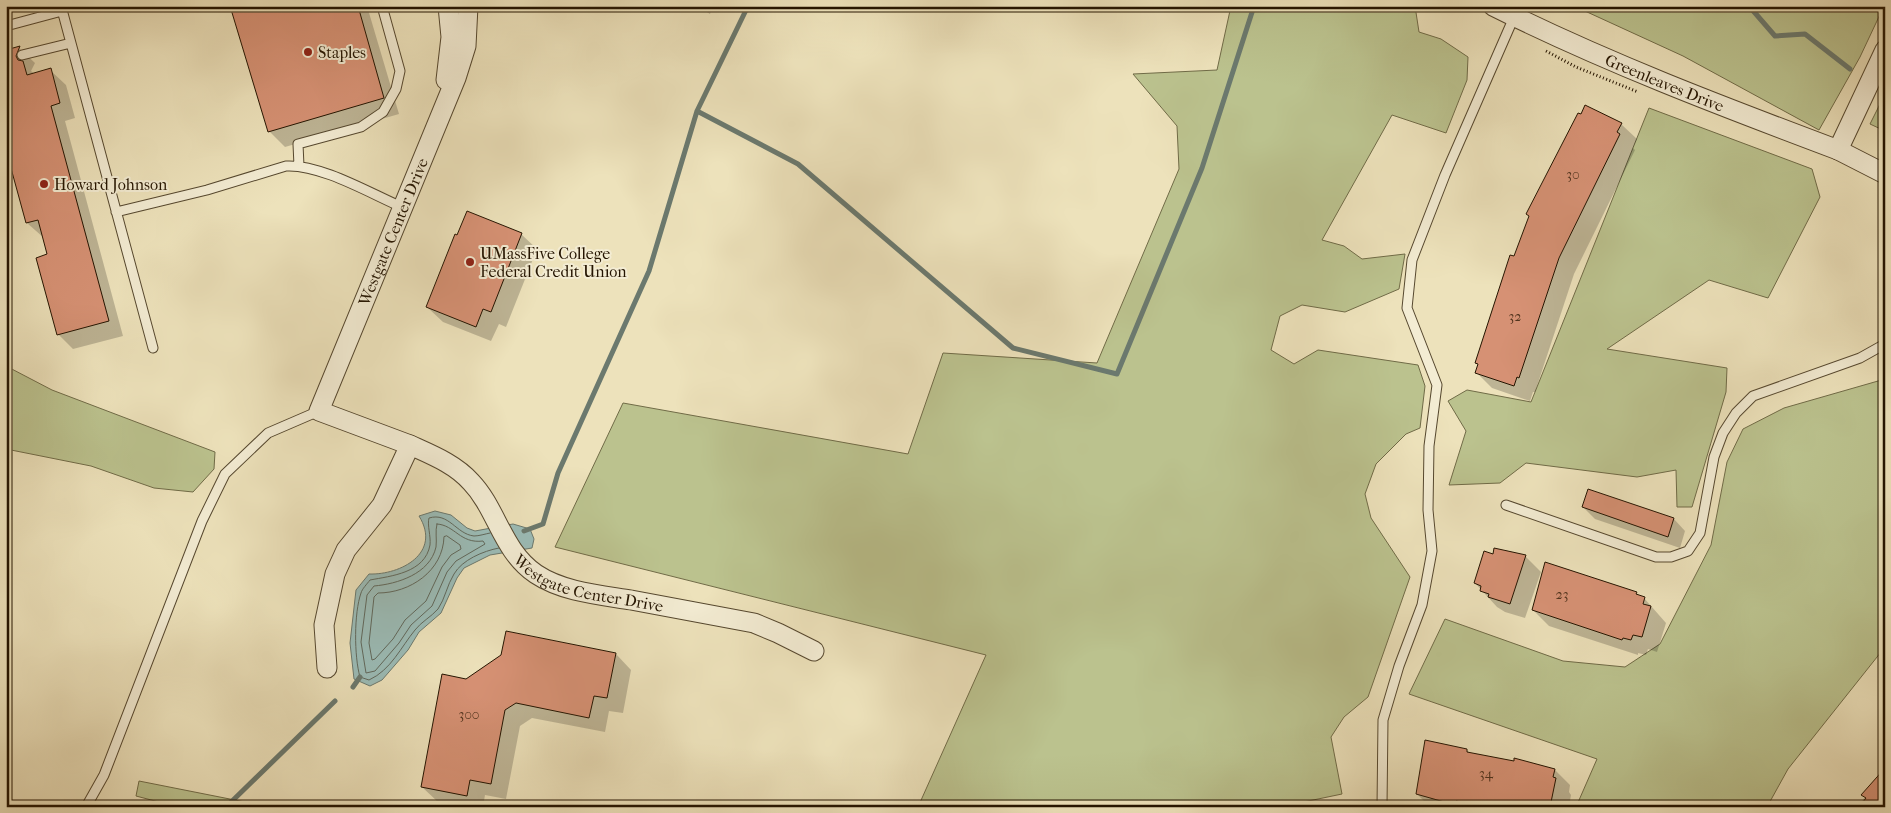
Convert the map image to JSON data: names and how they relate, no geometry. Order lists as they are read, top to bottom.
{
  "streets": {
    "street": ["Greenleaves Drive", "Westgate Center Drive"]
  },
  "places": ["Staples", "Howard Johnson", "UMassFive College Federal Credit Union"],
  "house_numbers": [
    "30",
    "32",
    "23",
    "300",
    "34"
  ]
}
